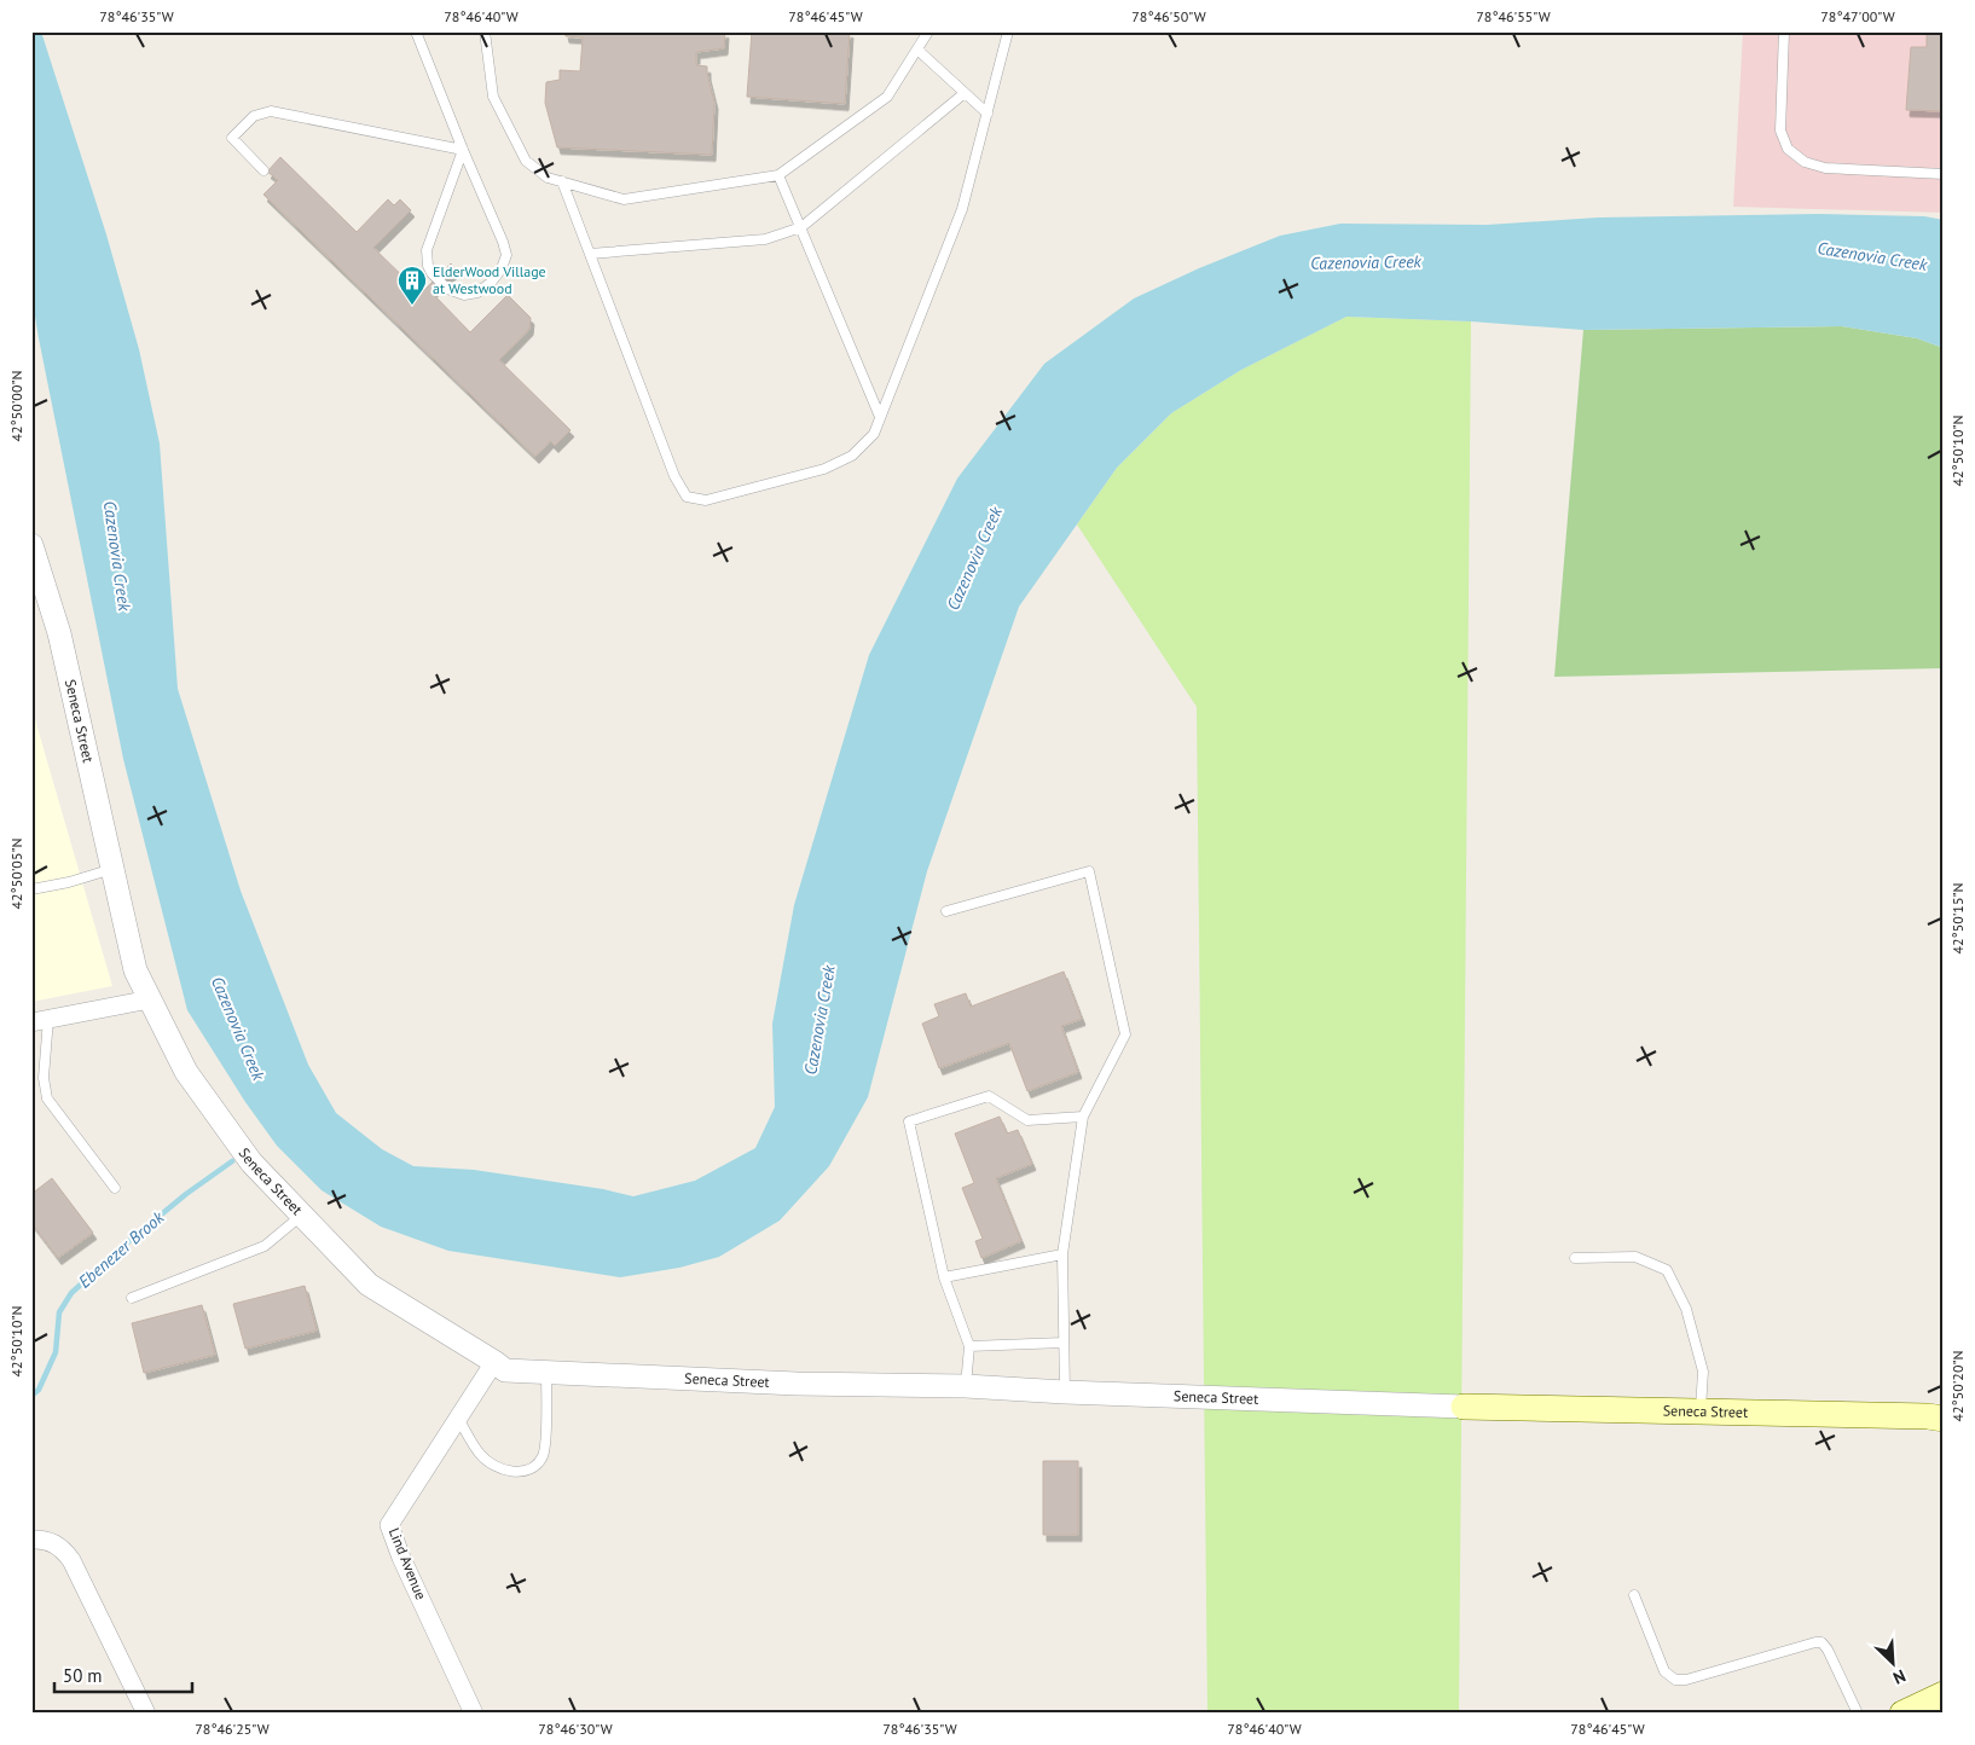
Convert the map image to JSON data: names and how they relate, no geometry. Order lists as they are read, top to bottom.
{
  "streets": {
    "main road": ["Seneca Street"],
    "street": ["Lind Avenue"]
  },
  "crossings": [
    ["Seneca Street", "Lind Avenue"]
  ],
  "water": ["Cazenovia Creek", "Ebenezer Brook"],
  "places": {
    "building": ["ElderWood Village at Westwood"]
  },
  "scale_bar": "50 m",
  "north": "bottom right",
  "coordinates": [
    "78°46'35\"W",
    "78°46'40\"W",
    "78°46'45\"W",
    "78°46'50\"W",
    "78°46'55\"W",
    "78°47'00\"W",
    "42°50'00\"N",
    "42°50'10\"N",
    "42°50'05\"N",
    "42°50'15\"N",
    "42°50'20\"N",
    "78°46'25\"W",
    "78°46'30\"W"
  ]
}
